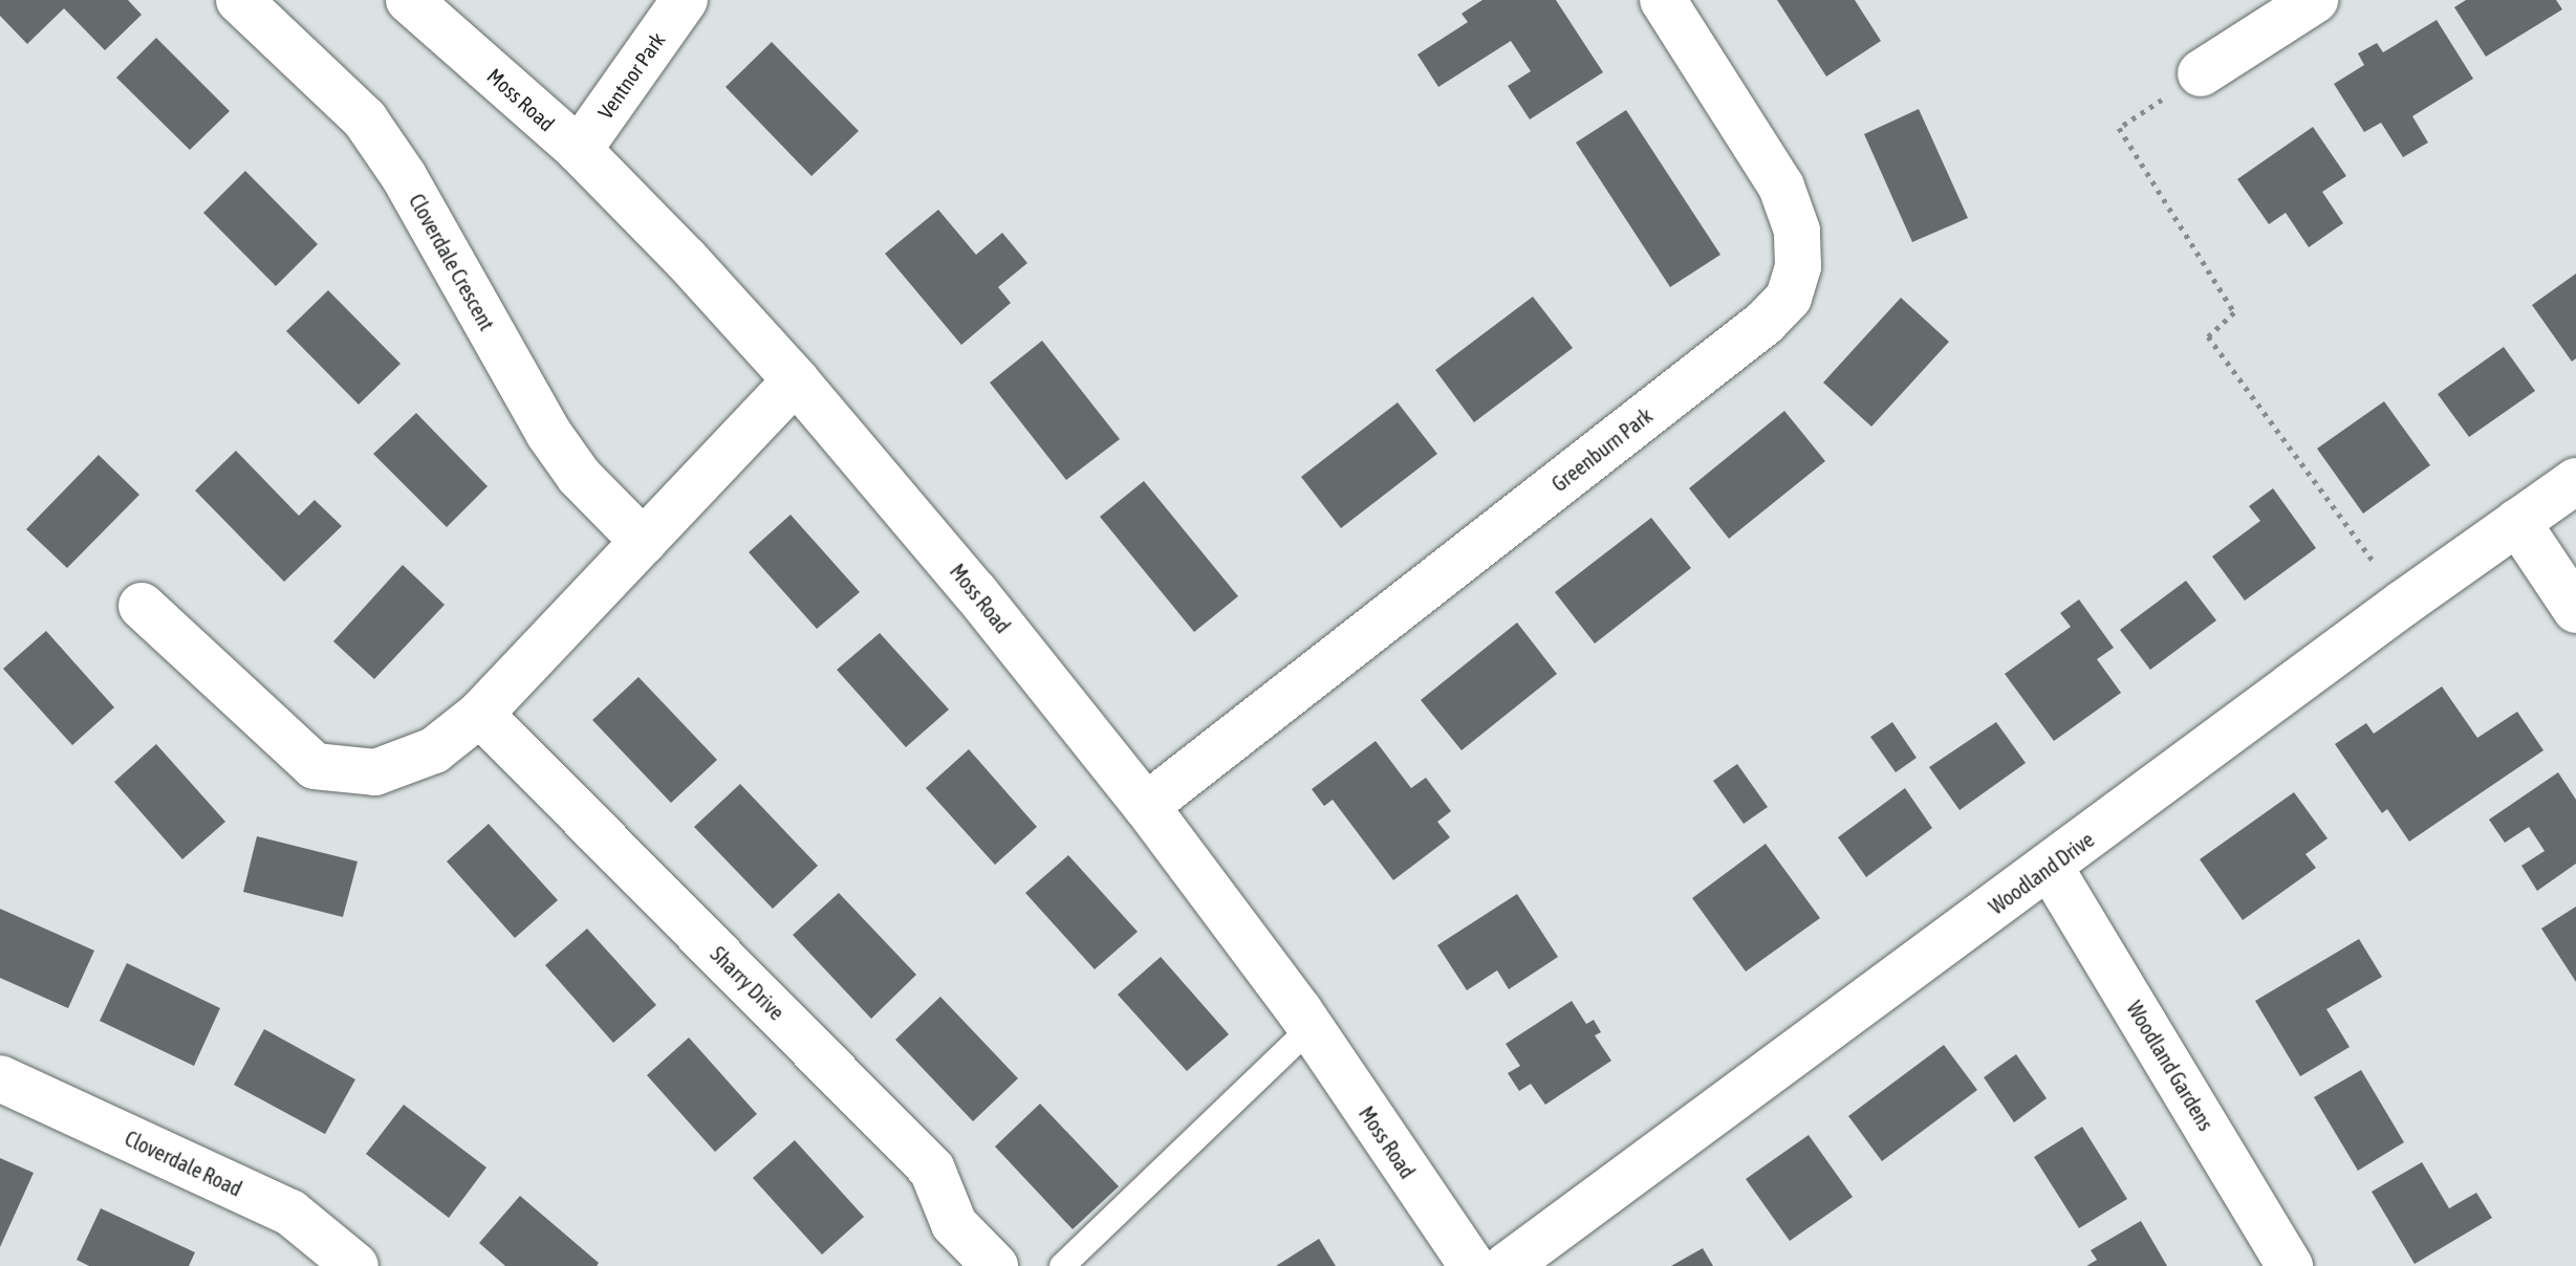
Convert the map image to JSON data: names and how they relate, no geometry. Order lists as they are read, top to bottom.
{
  "streets": {
    "street": [
      "Ventnor Park",
      "Moss Road",
      "Cloverdale Crescent",
      "Greenburn Park",
      "Woodland Drive",
      "Sharry Drive",
      "Woodland Gardens",
      "Cloverdale Road"
    ]
  },
  "crossings": [
    ["Ventnor Park", "Moss Road"],
    ["Moss Road", "Greenburn Park"],
    ["Woodland Drive", "Woodland Gardens"]
  ]
}
